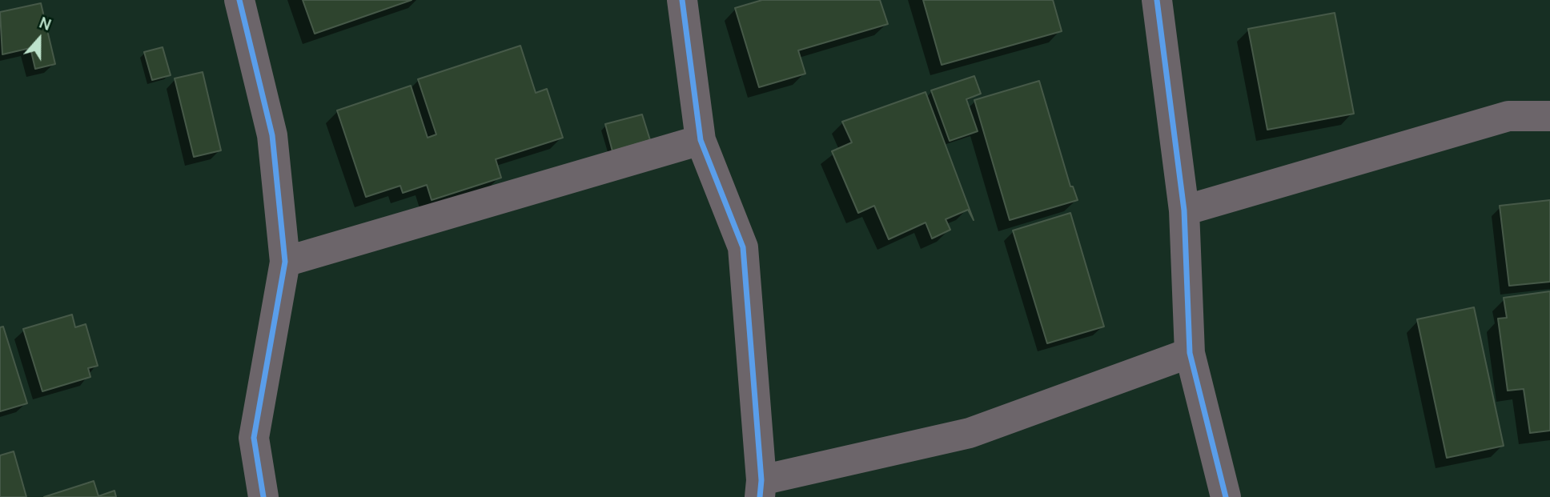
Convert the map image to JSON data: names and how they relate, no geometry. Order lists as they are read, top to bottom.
{
  "north": "top"
}
